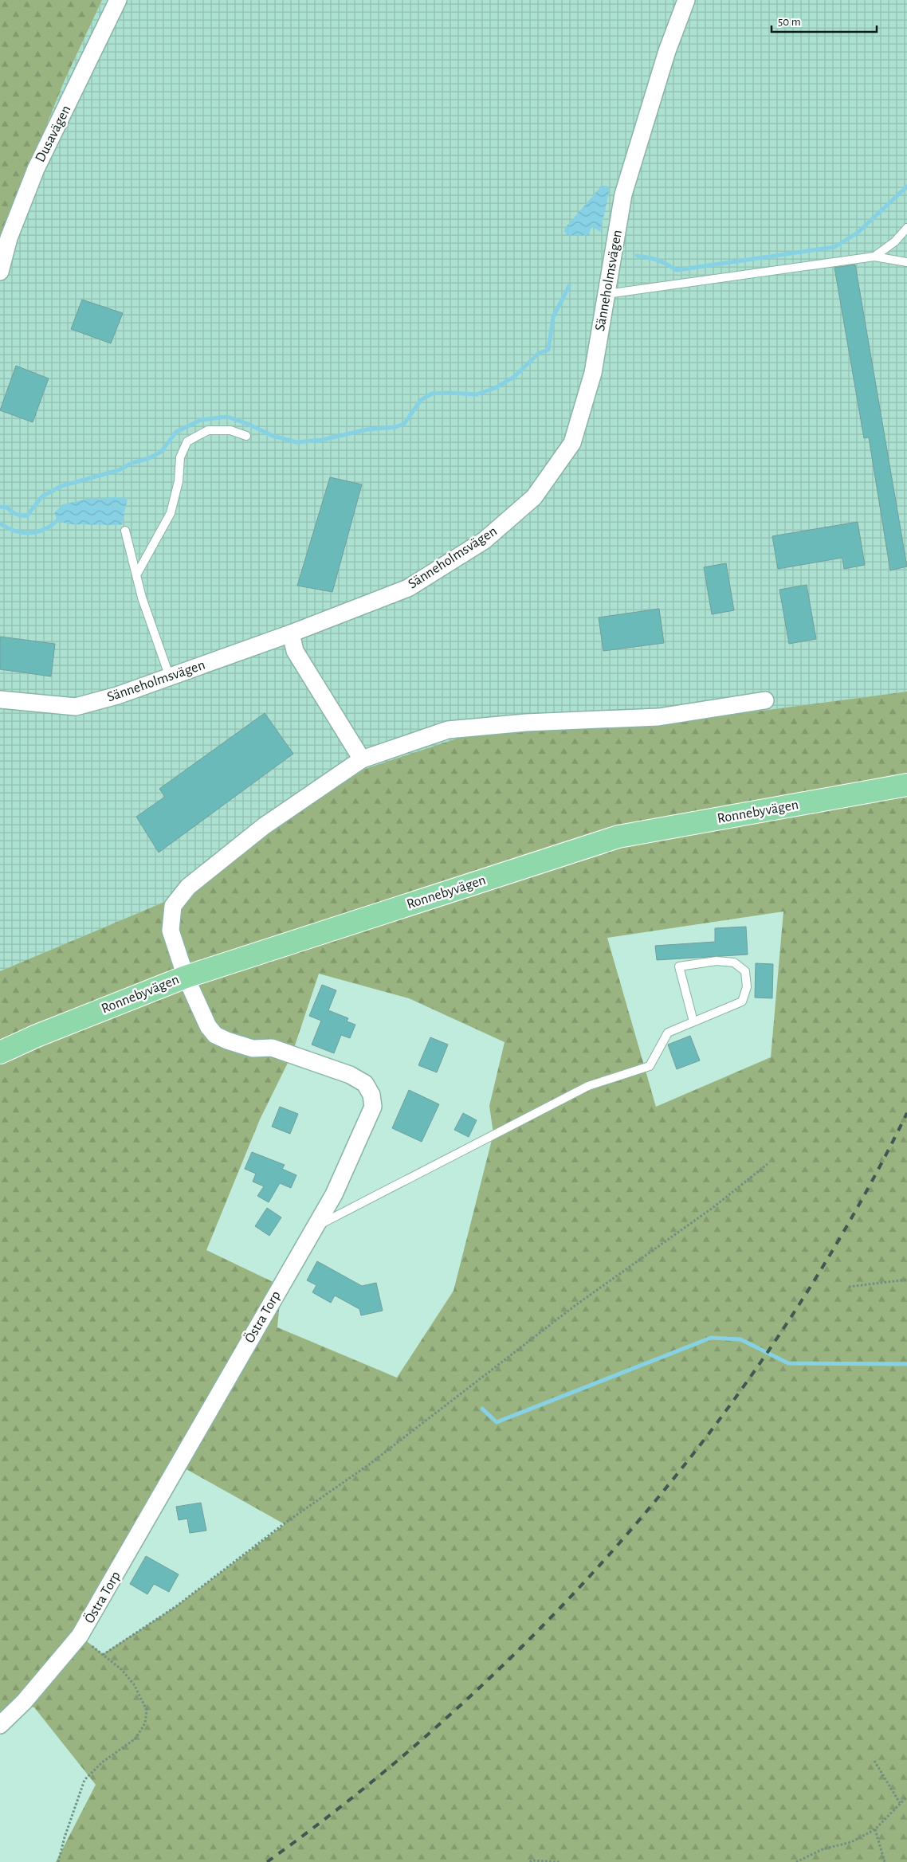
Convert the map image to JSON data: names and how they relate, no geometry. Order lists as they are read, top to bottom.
{
  "streets": {
    "main road": ["Ronnebyvägen"],
    "street": ["Dusavägen", "Sänneholmsvägen", "Östra Torp"]
  },
  "crossings": [
    ["Ronnebyvägen", "Östra Torp"]
  ],
  "scale_bar": "50 m"
}
